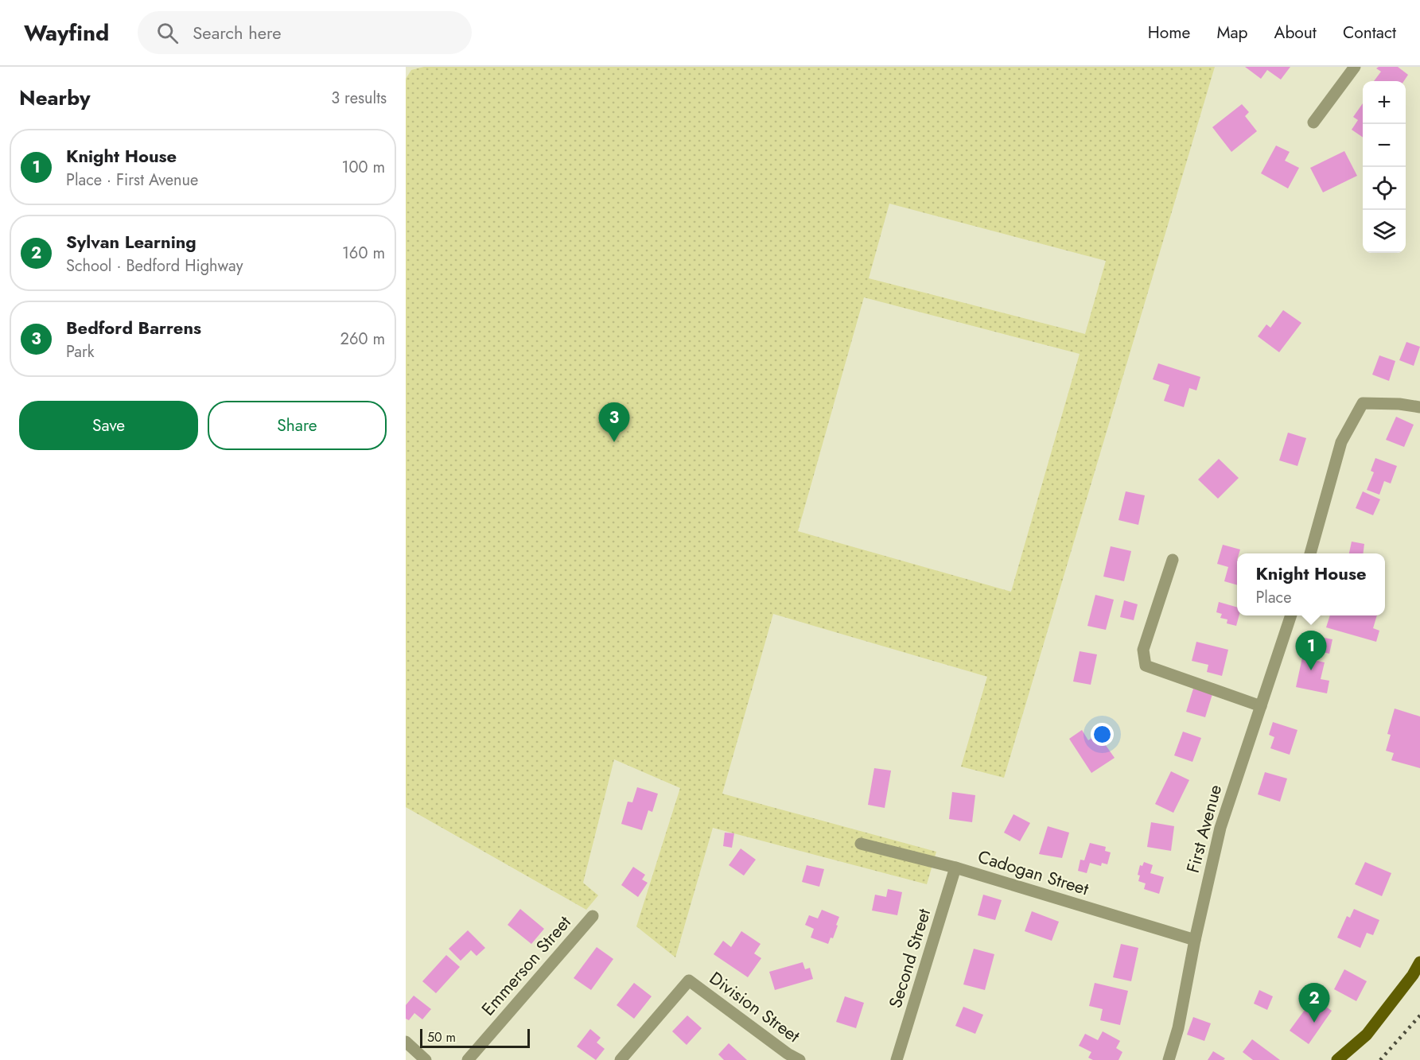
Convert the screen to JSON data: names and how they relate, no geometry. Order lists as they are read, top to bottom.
{
  "streets": {
    "street": [
      "First Avenue",
      "Cadogan Street",
      "Second Street",
      "Emmerson Street",
      "Division Street"
    ]
  },
  "crossings": [
    ["First Avenue", "Cadogan Street"],
    ["Cadogan Street", "Second Street"]
  ],
  "scale_bar": "50 m",
  "page": {
    "header": "Wayfind",
    "search": "Search here",
    "nav": [
      "Home",
      "Map",
      "About",
      "Contact"
    ],
    "heading": ["Nearby", "3 results"],
    "map_buttons": ["+", "−"],
    "list": [
      {
        "mark": "1",
        "name": "Knight House",
        "note": "Place · First Avenue",
        "value": "100 m"
      },
      {
        "mark": "2",
        "name": "Sylvan Learning",
        "note": "School · Bedford Highway",
        "value": "160 m"
      },
      {
        "mark": "3",
        "name": "Bedford Barrens",
        "note": "Park",
        "value": "260 m"
      }
    ],
    "buttons": ["Save", "Share"],
    "pins": ["3", "1", "2"],
    "popup": ["Knight House", "Place"],
    "scale": "50 m"
  }
}
